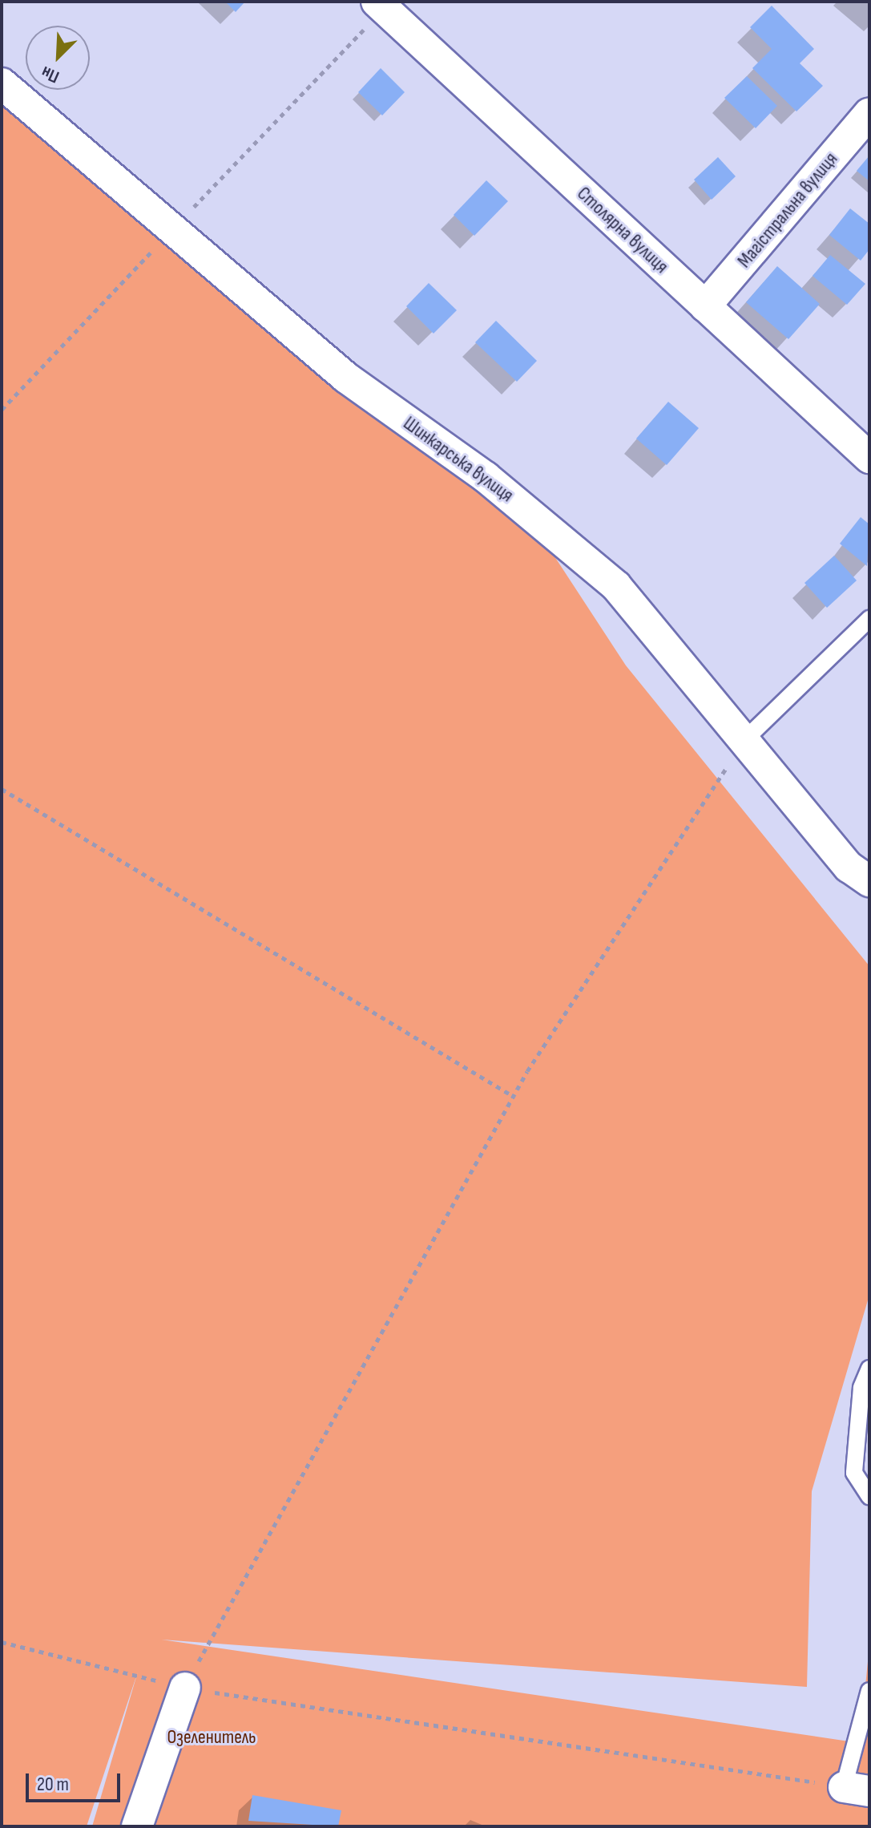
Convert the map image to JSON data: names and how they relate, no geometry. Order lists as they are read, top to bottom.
{
  "streets": {
    "street": ["Магістральна вулиця", "Столярна вулиця", "Шинкарська вулиця"]
  },
  "crossings": [
    ["Магістральна вулиця", "Столярна вулиця"]
  ],
  "parks": ["Озеленитель"],
  "scale_bar": "20 m",
  "north": "bottom left"
}
